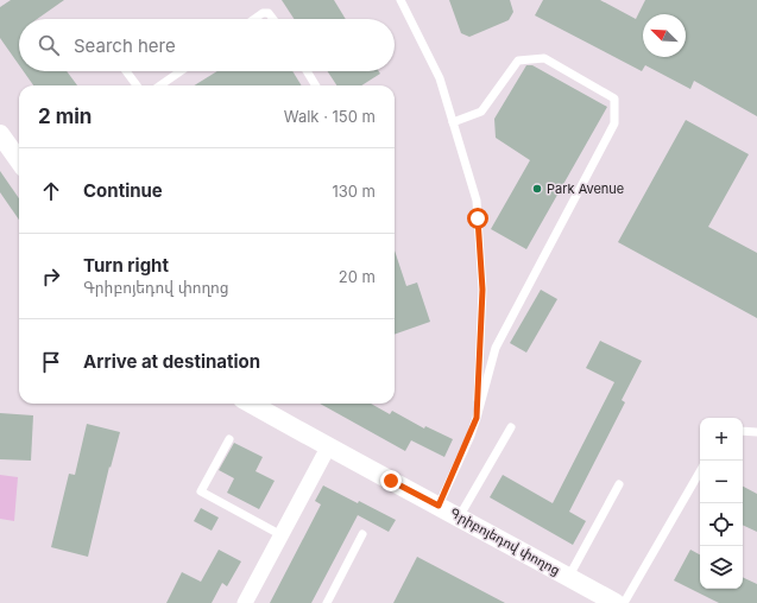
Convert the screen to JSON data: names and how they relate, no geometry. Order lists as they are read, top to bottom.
{
  "streets": {
    "street": ["Գրիբոյեդով փողոց"]
  },
  "places": ["Park Avenue"],
  "north": "top left",
  "page": {
    "search": "Search here",
    "heading": ["2 min", "Walk · 150 m"],
    "list": [
      ["Continue", "130 m"],
      ["Turn right", "Գրիբոյեդով փողոց", "20 m"],
      "Arrive at destination"
    ],
    "map_buttons": ["+", "−"]
  }
}
